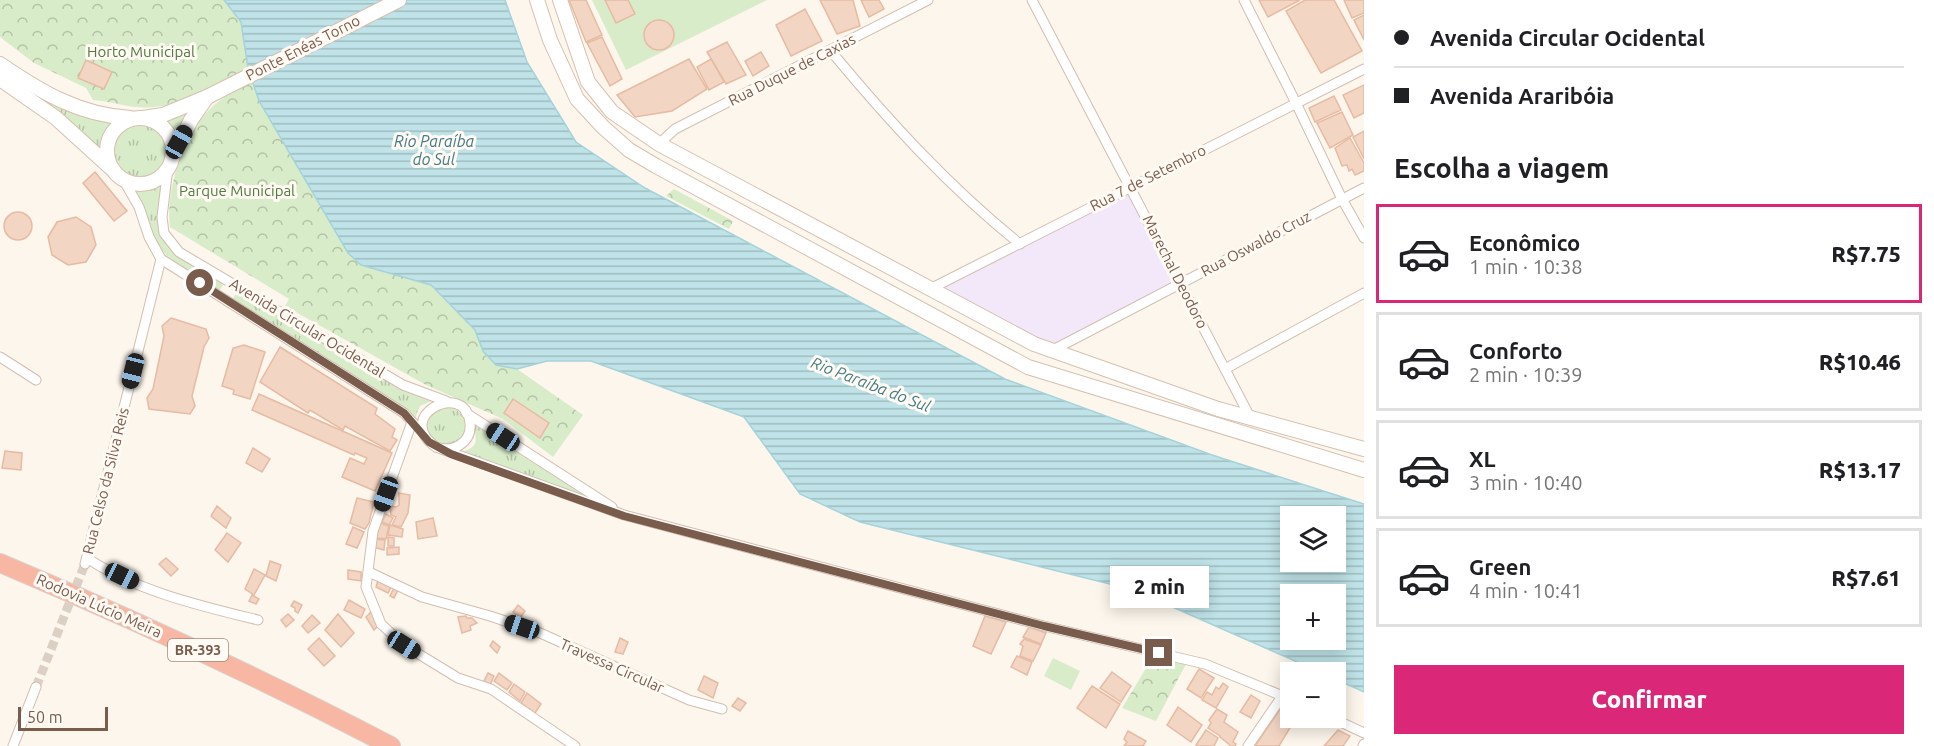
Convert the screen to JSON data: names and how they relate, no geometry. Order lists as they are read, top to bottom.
{
  "streets": {
    "highway": ["Rodovia Lúcio Meira", "BR-393"],
    "main road": ["Ponte Enéas Torno", "Avenida Circular Ocidental"],
    "street": [
      "Rua Duque de Caxias",
      "Rua 7 de Setembro",
      "Rua Oswaldo Cruz",
      "Marechal Deodoro",
      "Rua Celso da Silva Reis",
      "Travessa Circular"
    ]
  },
  "crossings": [
    ["Ponte Enéas Torno", "Avenida Circular Ocidental"],
    ["Rua 7 de Setembro", "Marechal Deodoro"],
    ["Rua Oswaldo Cruz", "Marechal Deodoro"],
    ["Avenida Circular Ocidental", "Rua Celso da Silva Reis"]
  ],
  "water": ["Rio Paraíba do Sul"],
  "parks": ["Horto Municipal", "Parque Municipal"],
  "scale_bar": "50 m",
  "page": {
    "banner": ["Avenida Circular Ocidental", "Avenida Araribóia"],
    "heading": "Escolha a viagem",
    "list": [
      {
        "name": "Econômico",
        "note": "1 min · 10:38",
        "value": "R$7.75"
      },
      {
        "name": "Conforto",
        "note": "2 min · 10:39",
        "value": "R$10.46"
      },
      {
        "name": "XL",
        "note": "3 min · 10:40",
        "value": "R$13.17"
      },
      {
        "name": "Green",
        "note": "4 min · 10:41",
        "value": "R$7.61"
      }
    ],
    "map_buttons": ["+", "−"],
    "bubble": "2 min",
    "buttons": "Confirmar",
    "scale": "50 m"
  }
}
